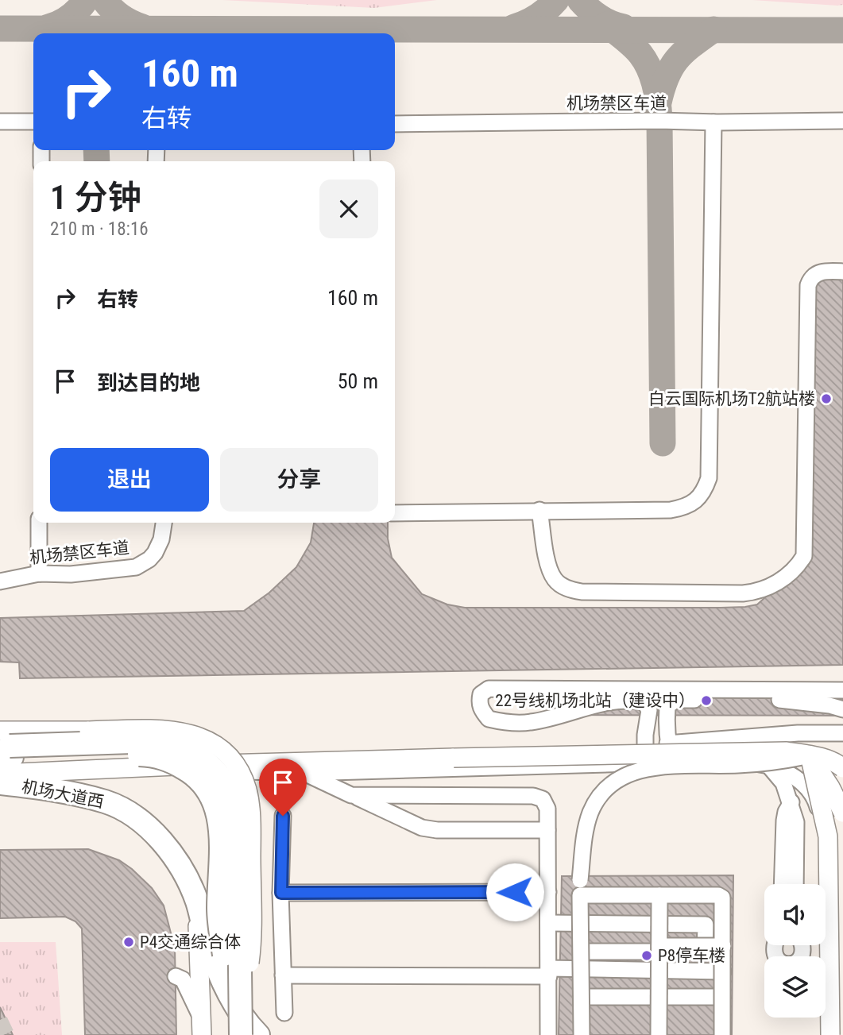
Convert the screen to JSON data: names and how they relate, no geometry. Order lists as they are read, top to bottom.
{
  "streets": {
    "highway": ["机场大道西"],
    "street": ["机场禁区车道"]
  },
  "places": [
    "白云国际机场T2航站楼",
    "22号线机场北站（建设中）",
    "P4交通综合体",
    "P8停车楼"
  ],
  "page": {
    "turn": ["160 m", "右转"],
    "heading": ["1 分钟", "210 m · 18:16"],
    "list": [
      {
        "name": "右转",
        "value": "160 m"
      },
      {
        "name": "到达目的地",
        "value": "50 m"
      }
    ],
    "buttons": ["退出", "分享"]
  }
}
